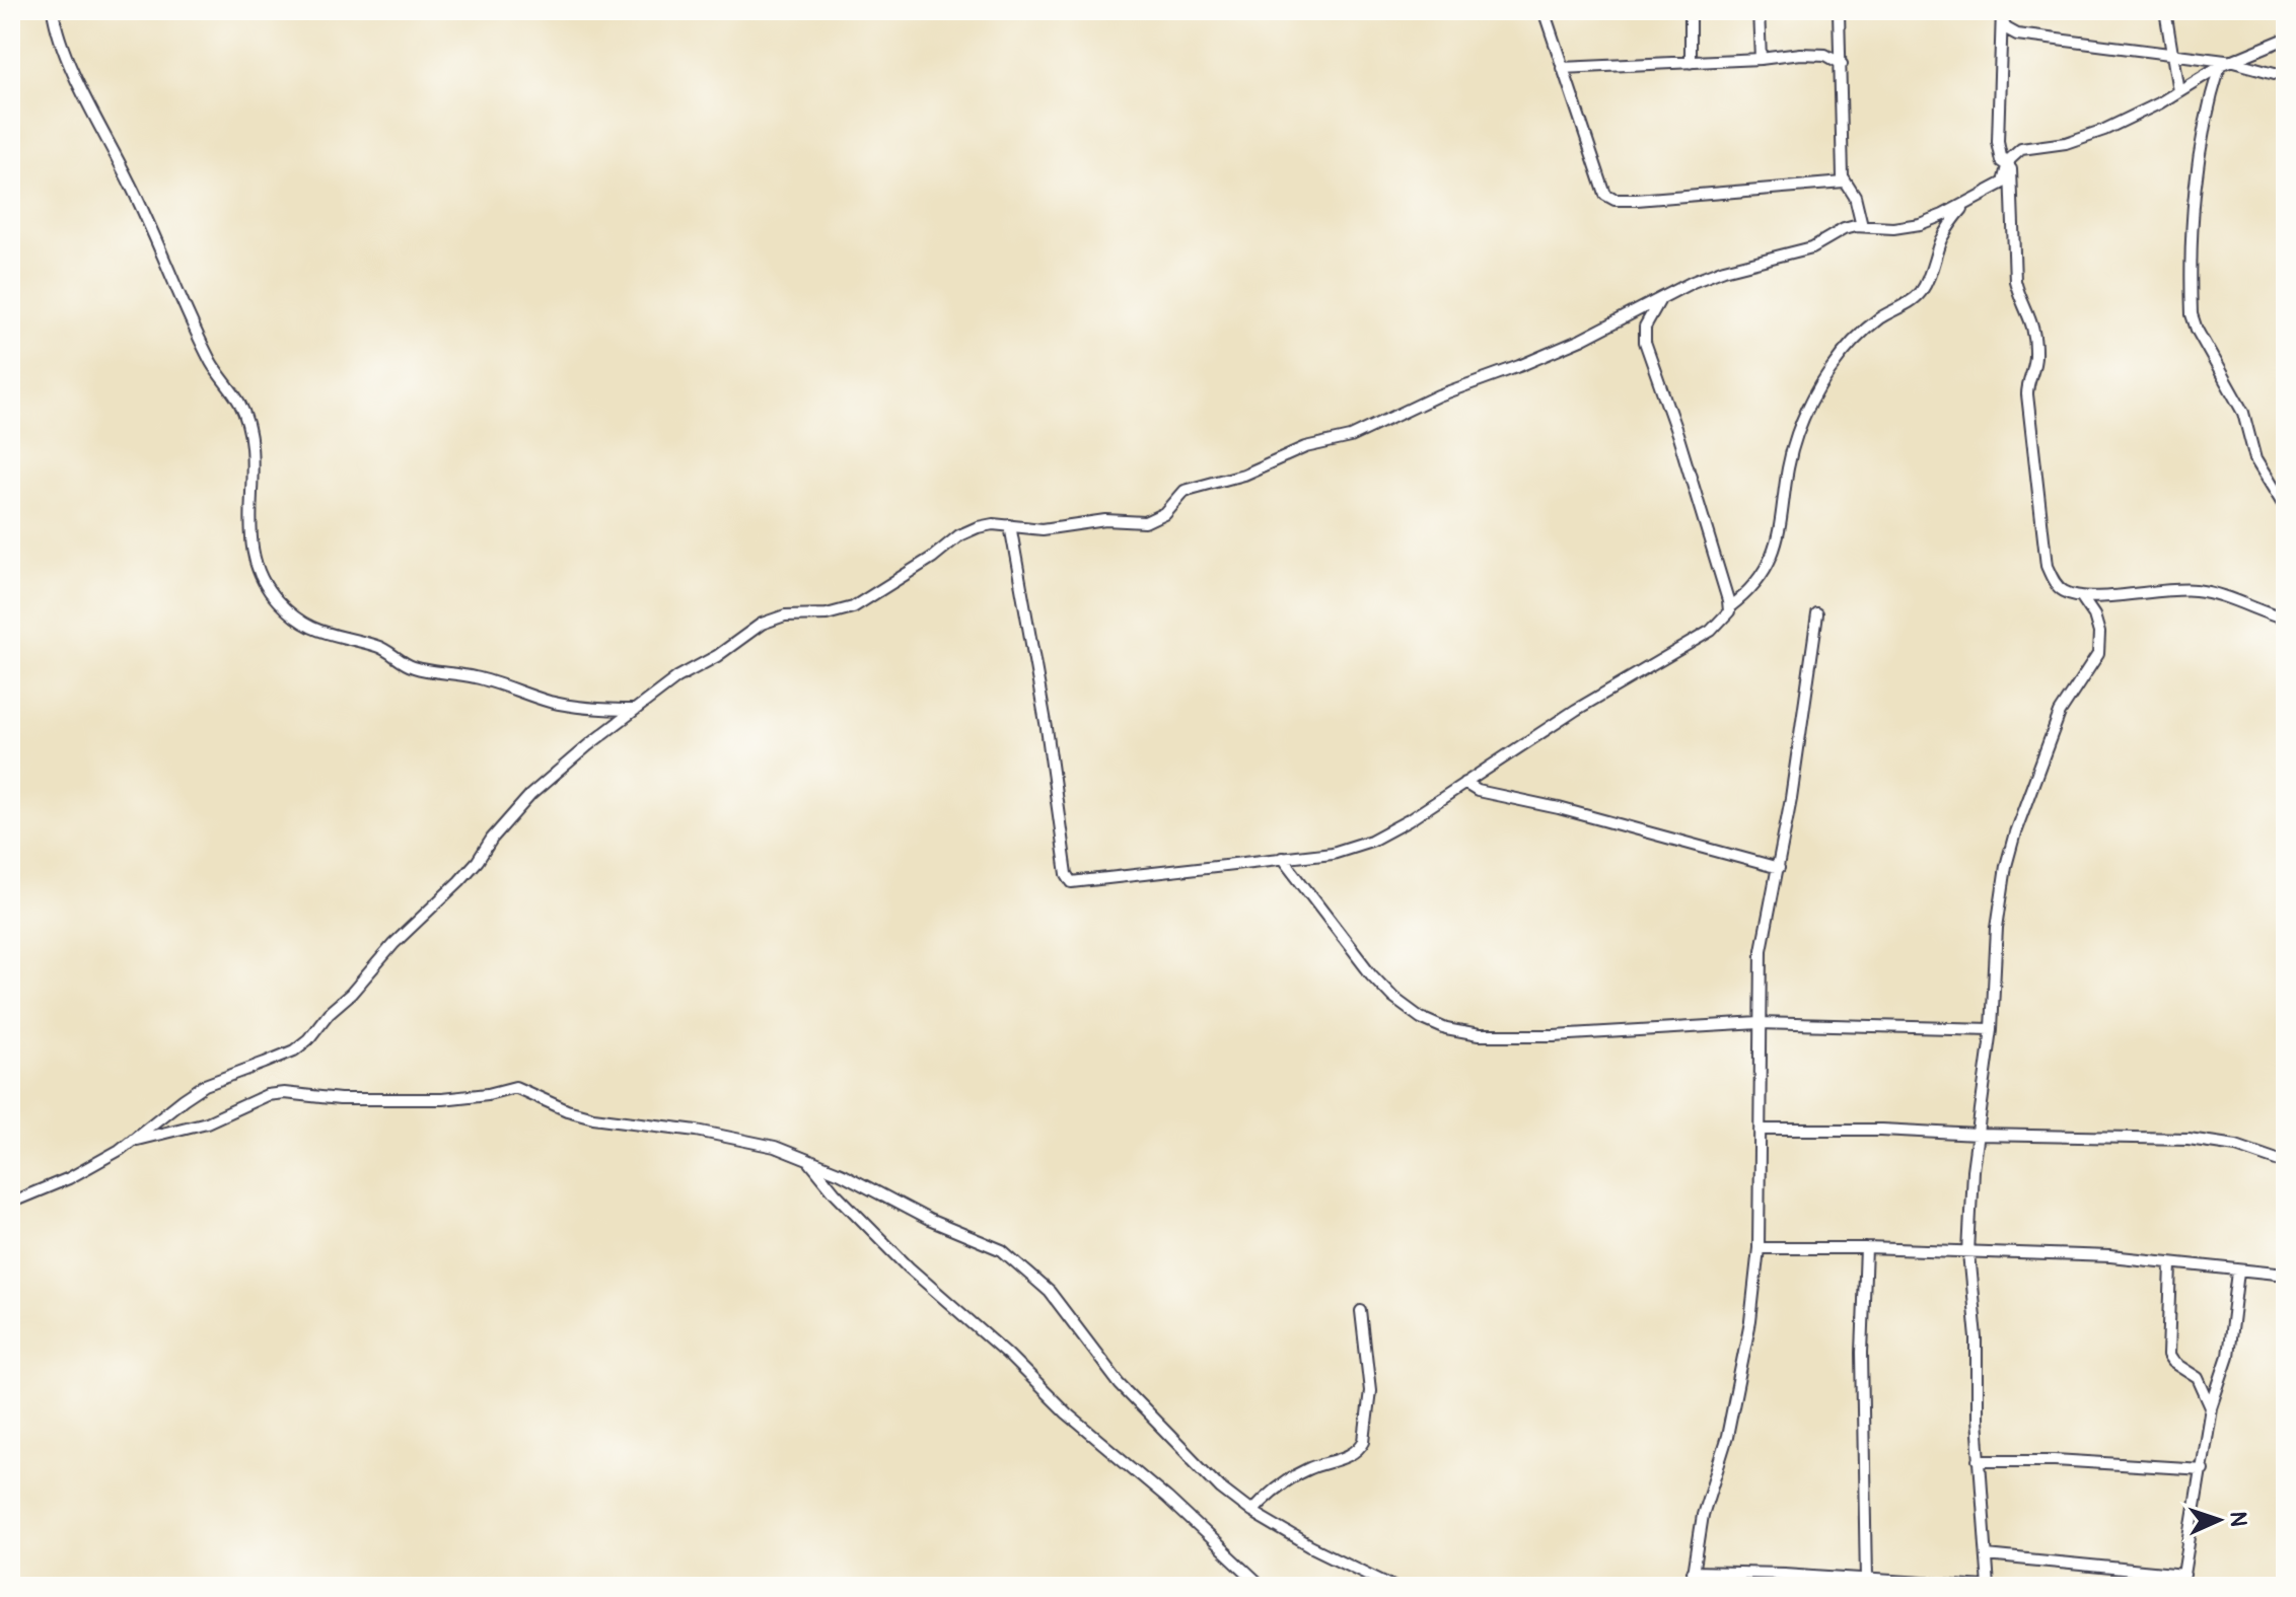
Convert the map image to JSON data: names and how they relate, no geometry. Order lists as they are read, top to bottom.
{
  "north": "right"
}
